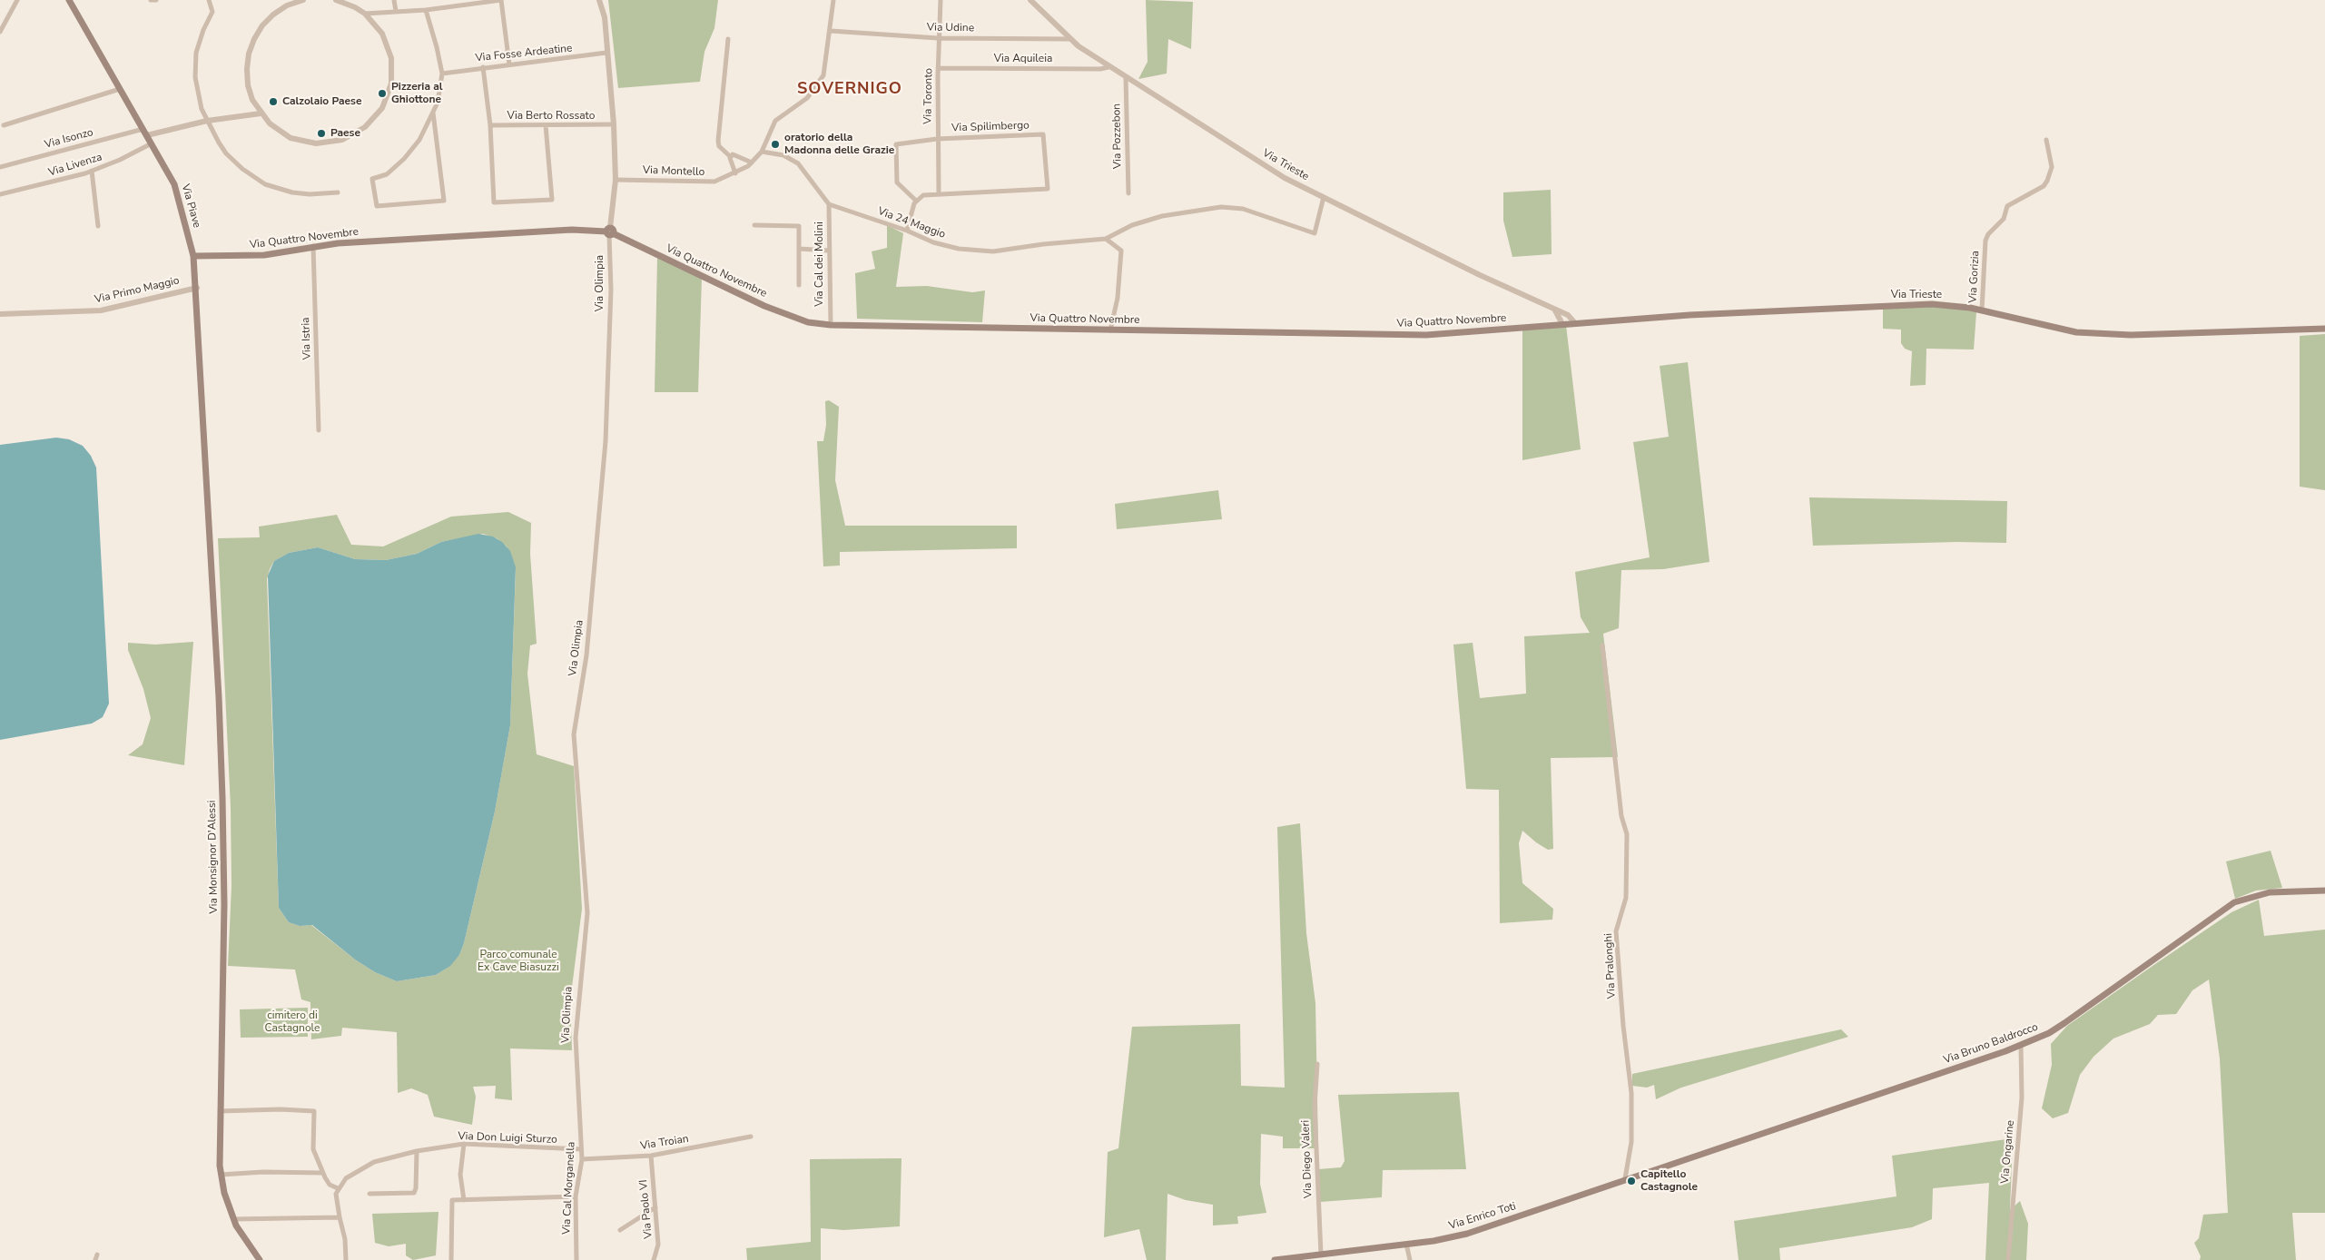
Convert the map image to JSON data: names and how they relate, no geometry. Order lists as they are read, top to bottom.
{
  "streets": {
    "main road": [
      "Via Trieste",
      "Via Piave",
      "Via Quattro Novembre",
      "Via Monsignor D'Alessi",
      "Via Bruno Baldrocco",
      "Via Enrico Toti"
    ],
    "street": [
      "Via Udine",
      "Via Fosse Ardeatine",
      "Via Aquileia",
      "Via Toronto",
      "Via Berto Rossato",
      "Via Spilimbergo",
      "Via Pozzebon",
      "Via Isonzo",
      "Via Livenza",
      "Via Montello",
      "Via 24 Maggio",
      "Via Cal dei Molini",
      "Via Gorizia",
      "Via Olimpia",
      "Via Primo Maggio",
      "Via Istria",
      "Via Pralonghi",
      "Via Don Luigi Sturzo",
      "Via Troian",
      "Via Ongarine",
      "Via Diego Valeri",
      "Via Cal Morganella",
      "Via Paolo VI"
    ]
  },
  "crossings": [
    ["Via Udine", "Via Toronto"],
    ["Via Udine", "Via Trieste"],
    ["Via Udine", "Via Montello"],
    ["Via Fosse Ardeatine", "Via Olimpia"],
    ["Via Aquileia", "Via Toronto"],
    ["Via Aquileia", "Via Trieste"],
    ["Via Toronto", "Via Spilimbergo"],
    ["Via Berto Rossato", "Via Olimpia"],
    ["Via Pozzebon", "Via Trieste"],
    ["Via Isonzo", "Via Piave"],
    ["Via Livenza", "Via Piave"],
    ["Via Trieste", "Via 24 Maggio"],
    ["Via Trieste", "Via Quattro Novembre"],
    ["Via Trieste", "Via Gorizia"],
    ["Via Montello", "Via Olimpia"],
    ["Via Piave", "Via Quattro Novembre"],
    ["Via Piave", "Via Primo Maggio"],
    ["Via Piave", "Via Monsignor D'Alessi"],
    ["Via 24 Maggio", "Via Cal dei Molini"],
    ["Via Quattro Novembre", "Via Cal dei Molini"],
    ["Via Quattro Novembre", "Via Olimpia"],
    ["Via Quattro Novembre", "Via Istria"],
    ["Via Olimpia", "Via Cal Morganella"],
    ["Via Pralonghi", "Via Enrico Toti"],
    ["Via Bruno Baldrocco", "Via Ongarine"],
    ["Via Bruno Baldrocco", "Via Enrico Toti"],
    ["Via Don Luigi Sturzo", "Via Cal Morganella"],
    ["Via Troian", "Via Cal Morganella"],
    ["Via Troian", "Via Paolo VI"],
    ["Via Diego Valeri", "Via Enrico Toti"]
  ],
  "districts": ["SOVERNIGO"],
  "parks": ["Parco comunale Ex Cave Biasuzzi", "cimitero di Castagnole"],
  "places": [
    "Pizzeria al Ghiottone",
    "Calzolaio Paese",
    "Paese",
    "oratorio della Madonna delle Grazie",
    "Capitello Castagnole"
  ]
}
